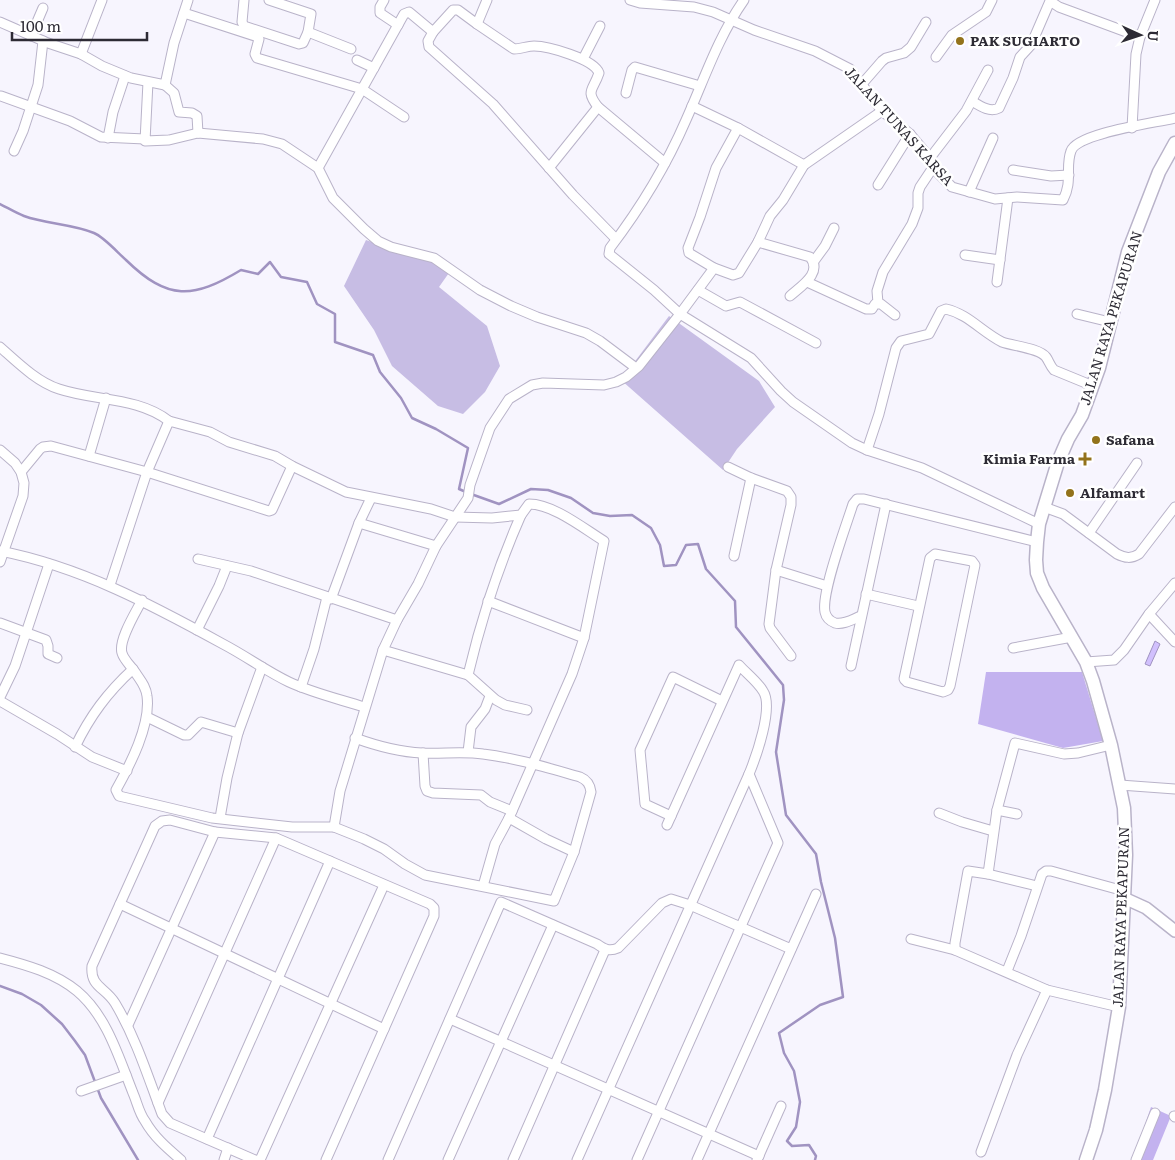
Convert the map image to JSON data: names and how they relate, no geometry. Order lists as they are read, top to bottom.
{
  "streets": {
    "main road": ["JALAN RAYA PEKAPURAN"],
    "street": ["JALAN TUNAS KARSA"]
  },
  "places": {
    "other": ["PAK SUGIARTO", "Safana", "Alfamart"],
    "health": ["Kimia Farma"]
  },
  "scale_bar": "100 m",
  "north": "right"
}
